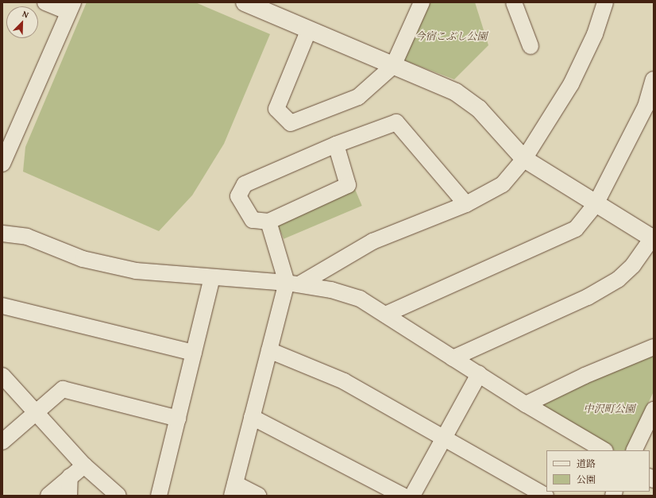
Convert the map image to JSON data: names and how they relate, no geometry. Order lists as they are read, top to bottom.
{
  "parks": ["今宿こぶし公園", "中沢町公園"],
  "legend": ["道路", "公園"],
  "north": "top right"
}
